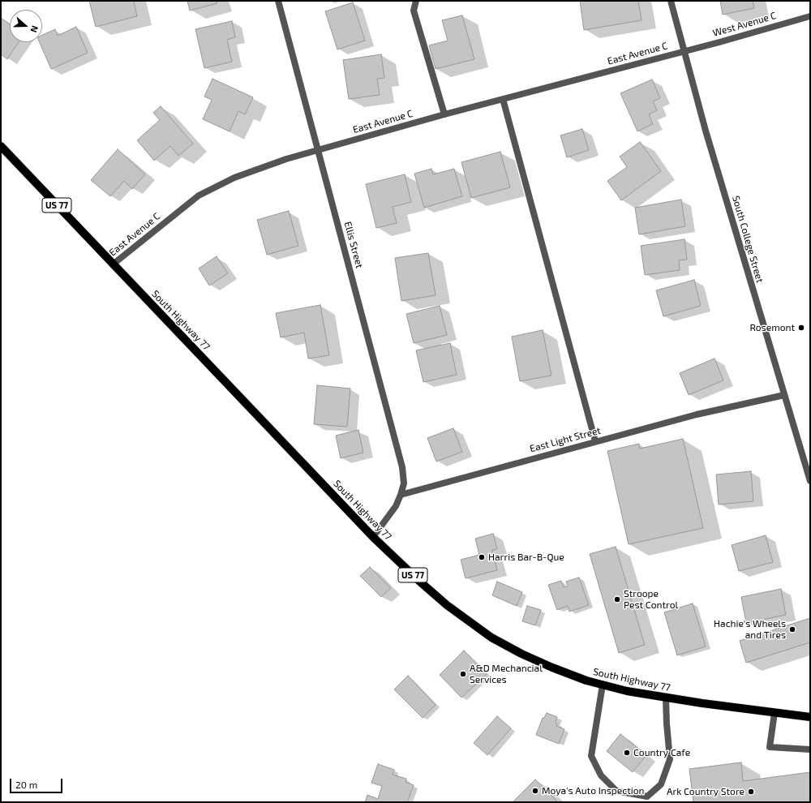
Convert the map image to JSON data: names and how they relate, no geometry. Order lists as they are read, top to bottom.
{
  "streets": {
    "main road": ["US 77", "South Highway 77"],
    "street": [
      "West Avenue C",
      "East Avenue C",
      "South College Street",
      "Ellis Street",
      "East Light Street"
    ]
  },
  "crossings": [
    ["West Avenue C", "East Avenue C"],
    ["West Avenue C", "South College Street"],
    ["East Avenue C", "South College Street"],
    ["East Avenue C", "Ellis Street"],
    ["East Avenue C", "South Highway 77"],
    ["South College Street", "East Light Street"],
    ["Ellis Street", "East Light Street"]
  ],
  "places": [
    "Rosemont",
    "Harris Bar-B-Que",
    "Stroope Pest Control",
    "Hachie's Wheels and Tires",
    "A&D Mechancial Services",
    "Country Cafe",
    "Moya's Auto Inspection",
    "Ark Country Store"
  ],
  "scale_bar": "20 m",
  "north": "right"
}
